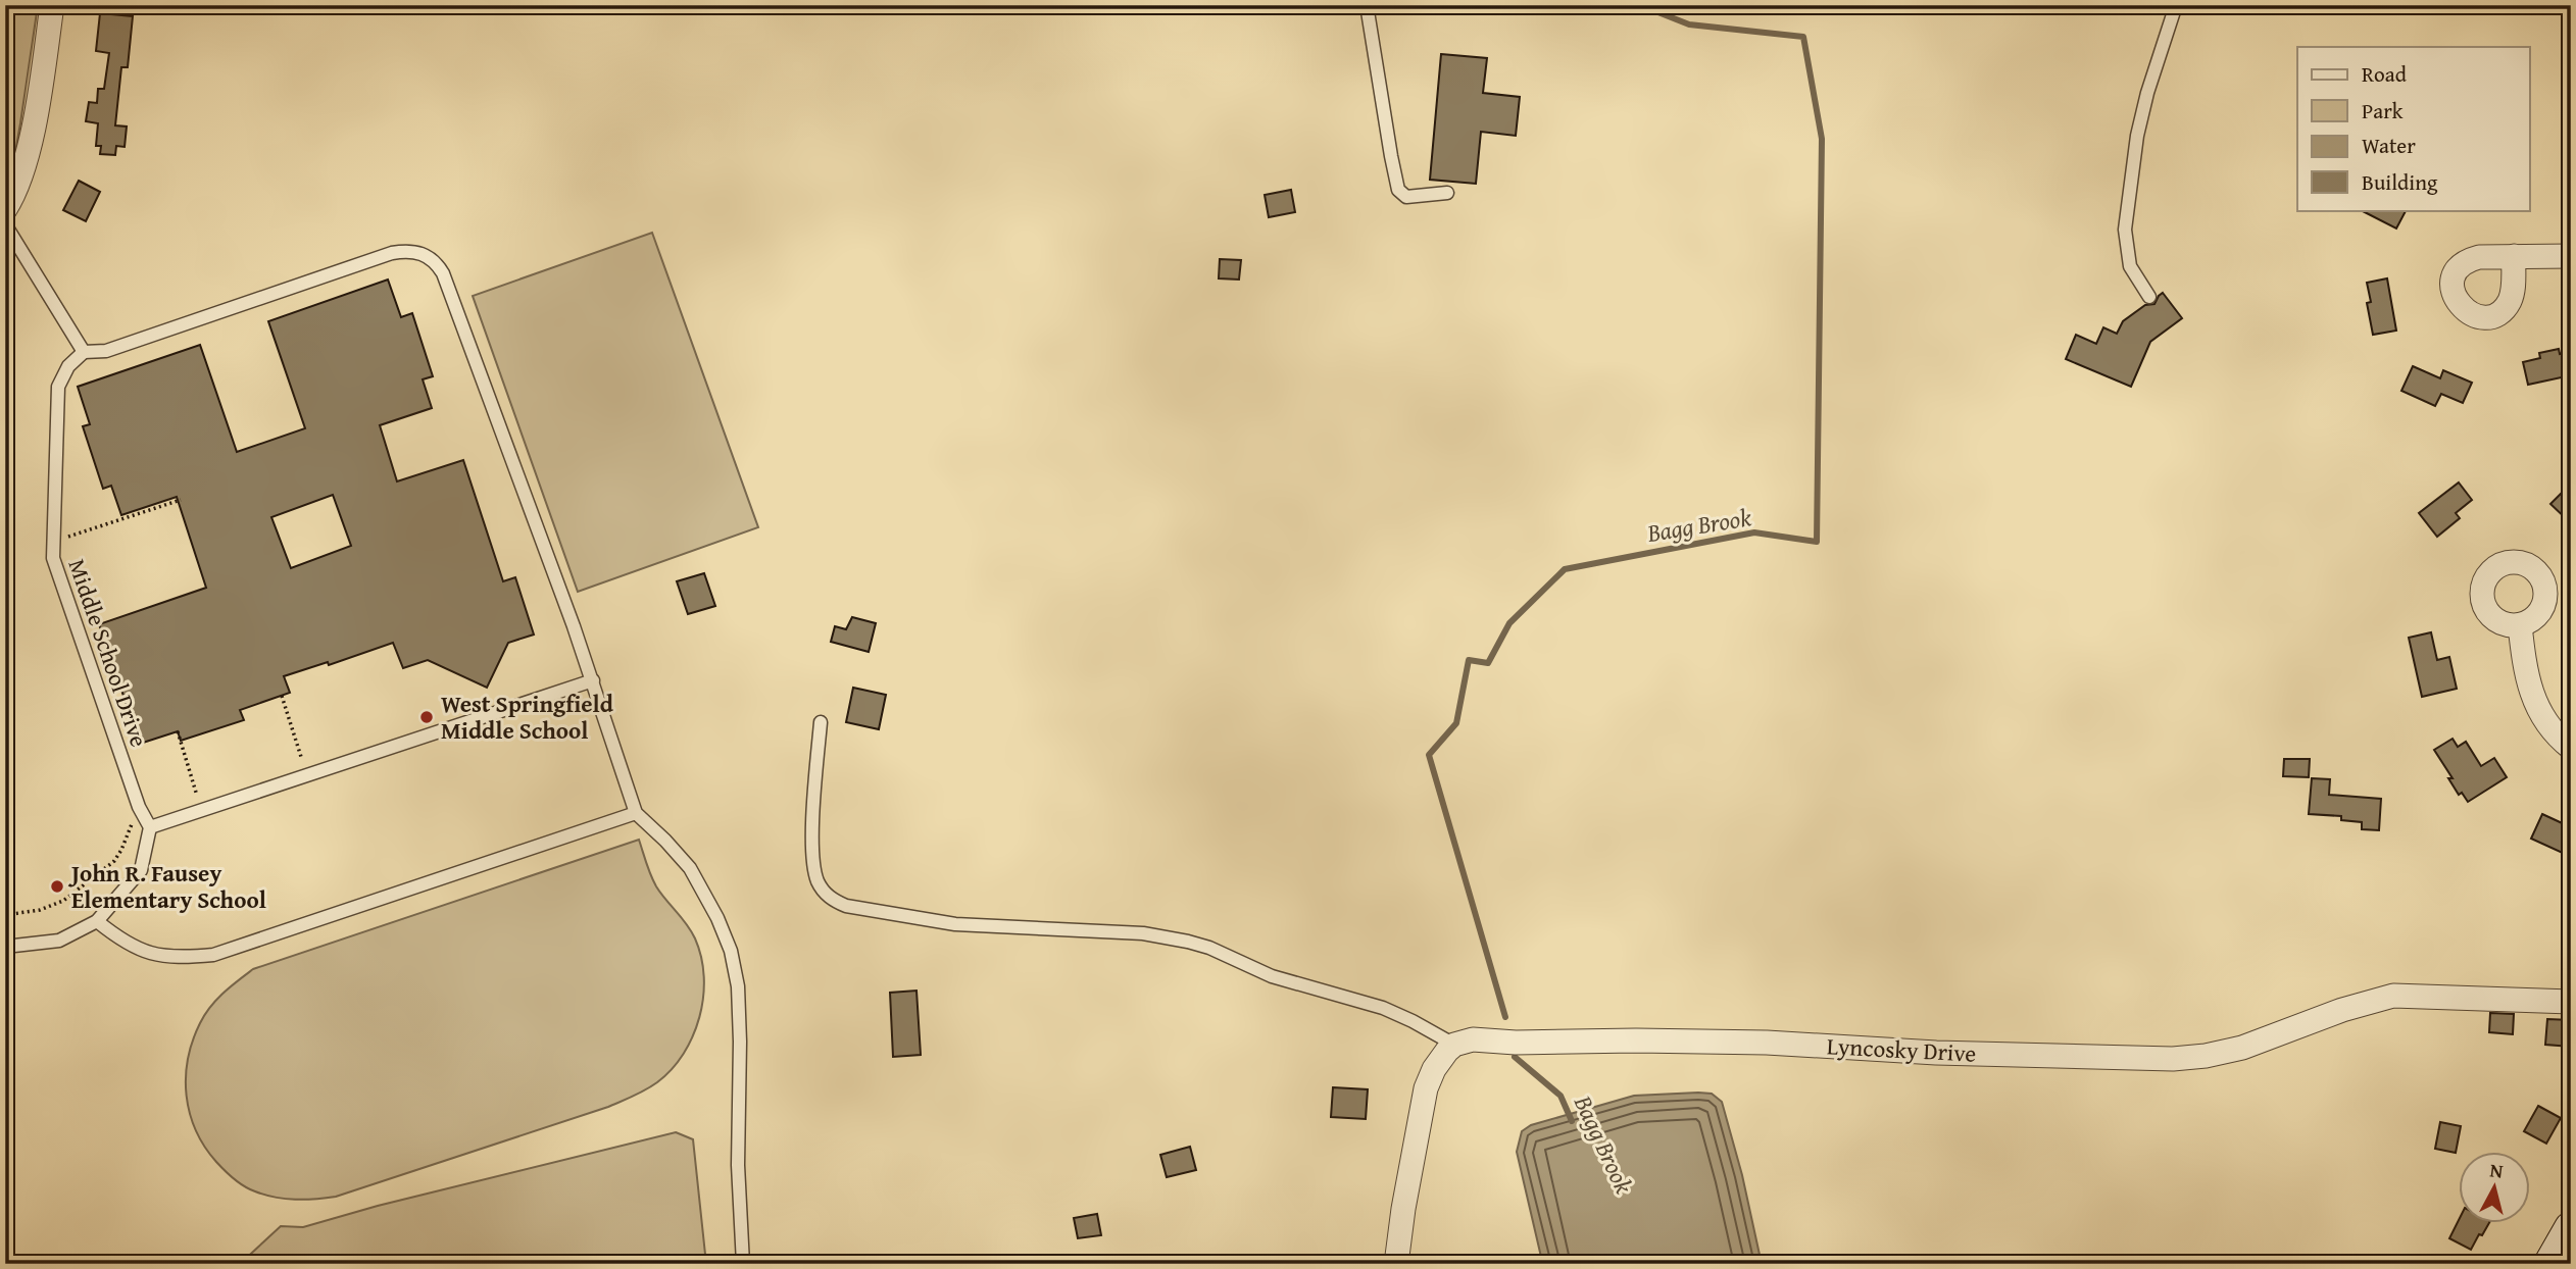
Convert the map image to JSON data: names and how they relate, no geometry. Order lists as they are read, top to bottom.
{
  "streets": {
    "street": ["Lyncosky Drive"],
    "lane": ["Middle School Drive"]
  },
  "water": ["Bagg Brook"],
  "places": ["West Springfield Middle School", "John R. Fausey Elementary School"],
  "legend": [
    "Road",
    "Park",
    "Water",
    "Building"
  ],
  "north": "top"
}
